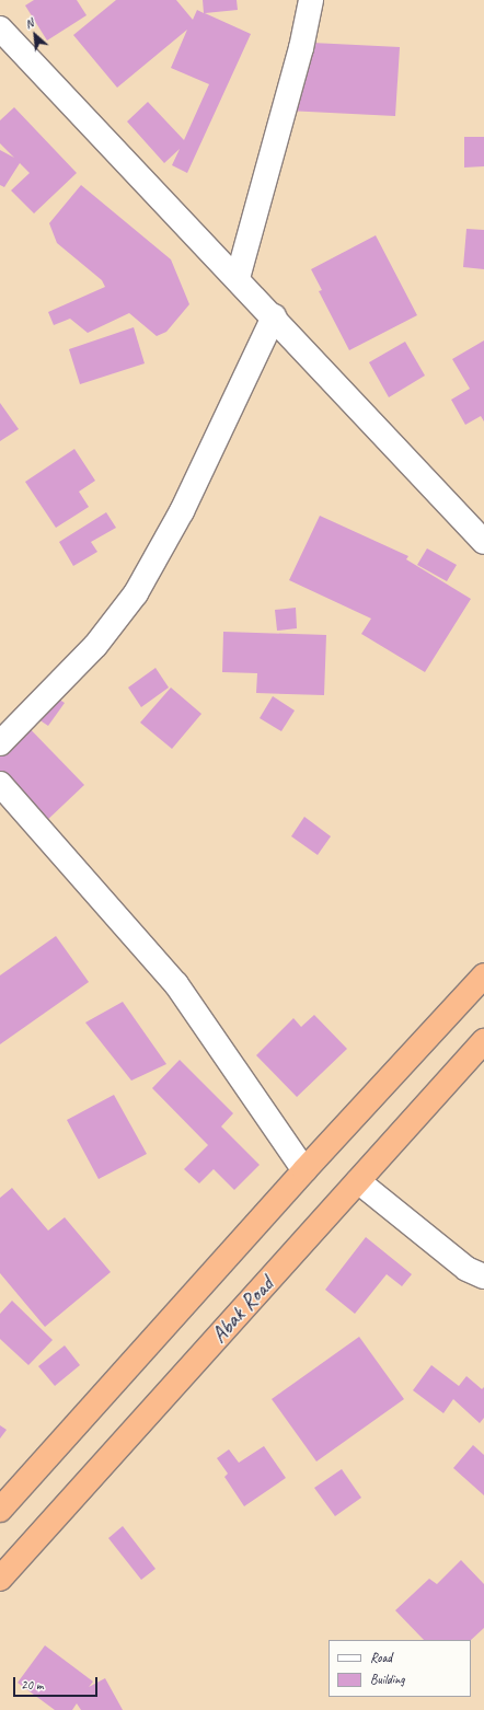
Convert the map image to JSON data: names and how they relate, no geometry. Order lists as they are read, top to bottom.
{
  "streets": {
    "highway": ["Abak Road"]
  },
  "legend": ["Road", "Building"],
  "scale_bar": "20 m",
  "north": "top left"
}
